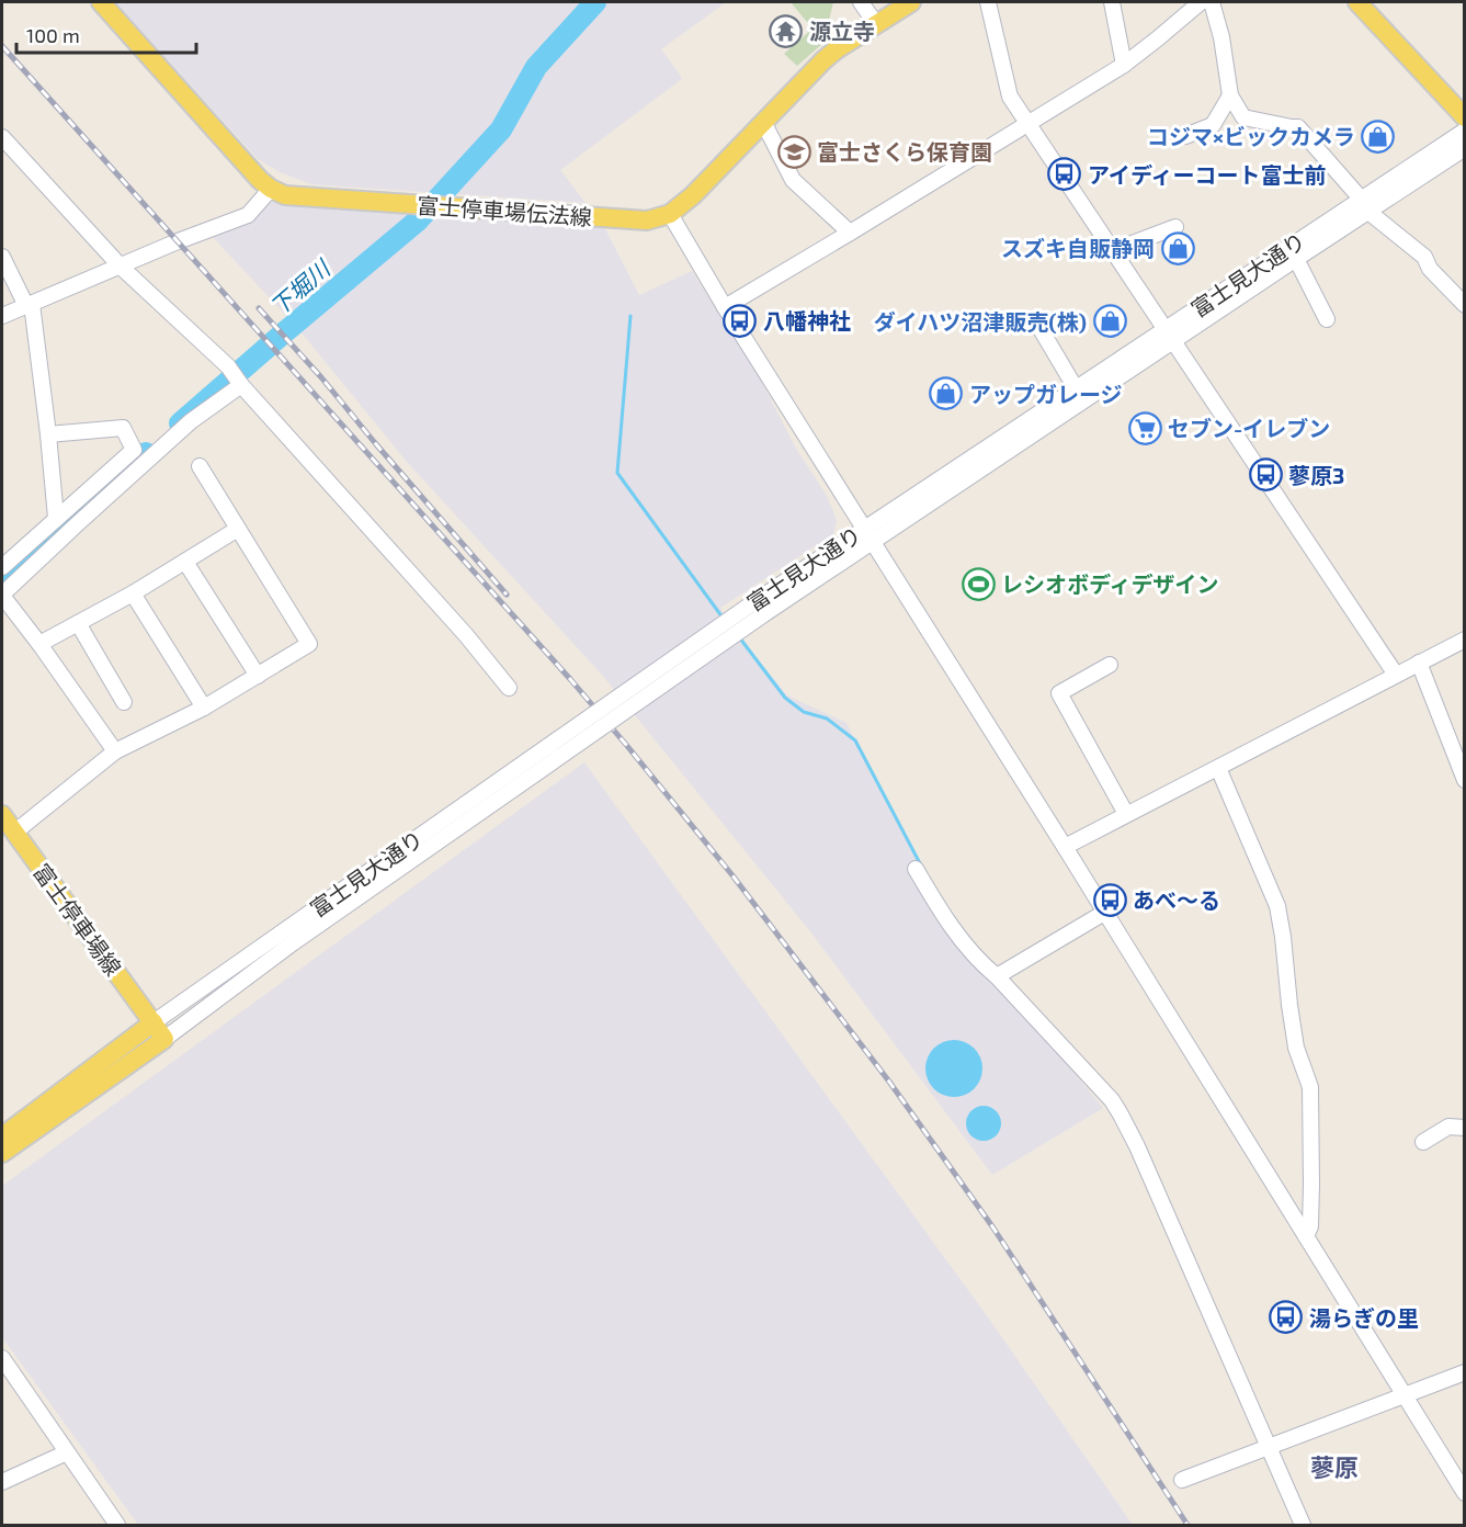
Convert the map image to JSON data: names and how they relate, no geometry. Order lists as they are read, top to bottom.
{
  "streets": {
    "main road": ["富士停車場伝法線", "富士停車場線"],
    "street": ["富士見大通り"]
  },
  "crossings": [
    ["富士見大通り", "富士停車場線"]
  ],
  "districts": ["蓼原"],
  "water": ["下堀川"],
  "places": {
    "temple": ["源立寺"],
    "shop": [
      "コジマ×ビックカメラ",
      "スズキ自販静岡",
      "ダイハツ沼津販売(株)",
      "アップガレージ"
    ],
    "school or university": ["富士さくら保育園"],
    "bus stop": [
      "アイディーコート富士前",
      "八幡神社",
      "蓼原3",
      "あべ〜る",
      "湯らぎの里"
    ],
    "supermarket": ["セブン-イレブン"],
    "sports": ["レシオボディデザイン"]
  },
  "scale_bar": "100 m"
}
